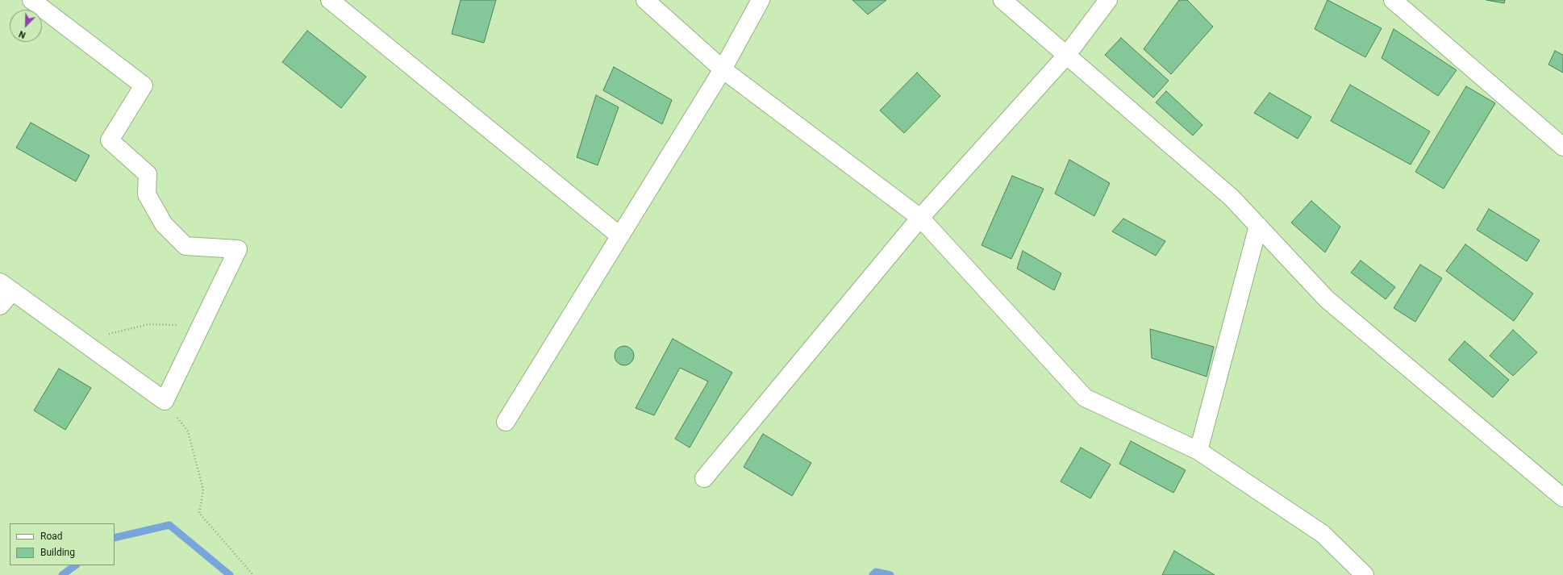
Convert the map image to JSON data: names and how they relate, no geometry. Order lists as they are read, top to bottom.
{
  "legend": ["Road", "Building"],
  "north": "bottom left"
}
